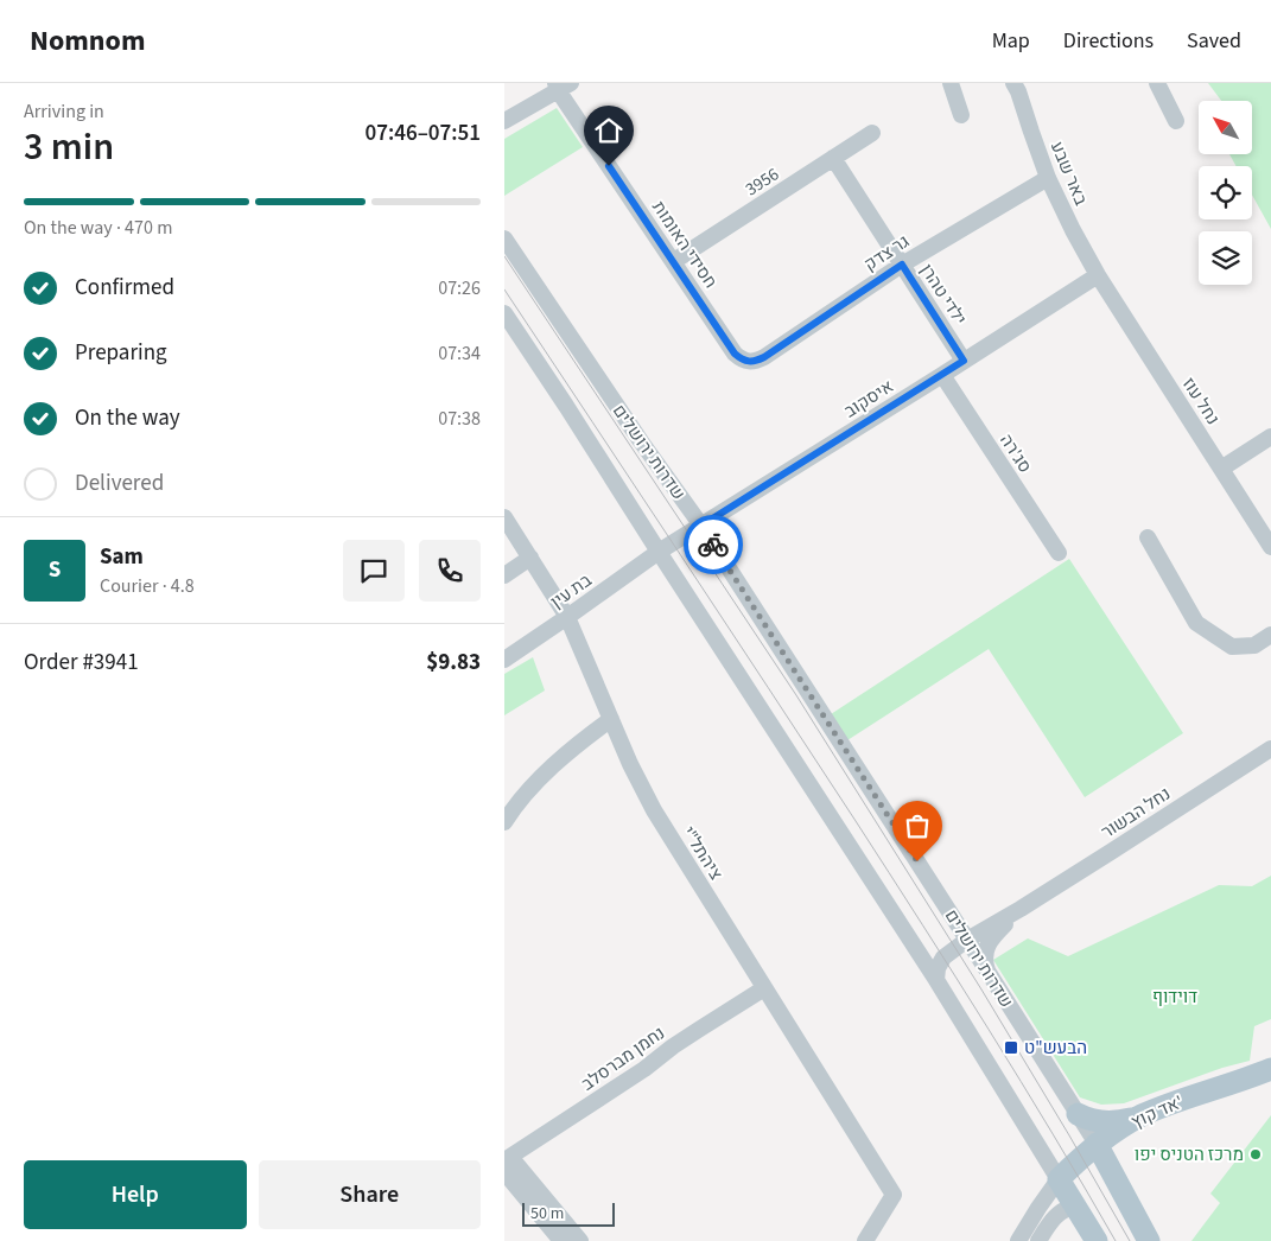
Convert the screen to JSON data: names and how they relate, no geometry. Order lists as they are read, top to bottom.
{
  "streets": {
    "main road": ["שדרות ירושלים", "אד קוץ'"],
    "street": [
      "באר שבע",
      "3956",
      "חסידי האומות",
      "גר צדק",
      "ילדי טהרן",
      "איסקוב",
      "נחל עוז",
      "סג'רה",
      "בת עין",
      "נחל הבשור",
      "ציהתל\"י",
      "נחמן מברסלב"
    ]
  },
  "crossings": [
    ["באר שבע", "גר צדק"],
    ["באר שבע", "איסקוב"],
    ["באר שבע", "נחל עוז"],
    ["3956", "חסידי האומות"],
    ["3956", "ילדי טהרן"],
    ["חסידי האומות", "גר צדק"],
    ["גר צדק", "ילדי טהרן"],
    ["ילדי טהרן", "איסקוב"],
    ["איסקוב", "נחל עוז"],
    ["איסקוב", "שדרות ירושלים"],
    ["איסקוב", "סג'רה"],
    ["איסקוב", "בת עין"],
    ["שדרות ירושלים", "נחל הבשור"],
    ["שדרות ירושלים", "אד קוץ'"],
    ["בת עין", "ציהתל\"י"],
    ["ציהתל\"י", "נחמן מברסלב"]
  ],
  "parks": ["דוידוף"],
  "places": {
    "transit": ["הבעש\"ט"],
    "other": ["מרכז הטניס יפו"]
  },
  "scale_bar": "50 m",
  "north": "top left",
  "page": {
    "header": "Nomnom",
    "nav": ["Map", "Directions", "Saved"],
    "heading": ["3 min", "Arriving in", "07:46–07:51"],
    "panel": [
      "Sam",
      "Courier · 4.8",
      "Order #3941",
      "$9.83"
    ],
    "bar": "On the way · 470 m",
    "list": [
      ["Confirmed", "07:26"],
      ["Preparing", "07:34"],
      ["On the way", "07:38"],
      "Delivered"
    ],
    "round": "S",
    "buttons": ["Help", "Share"],
    "scale": "50 m"
  }
}
